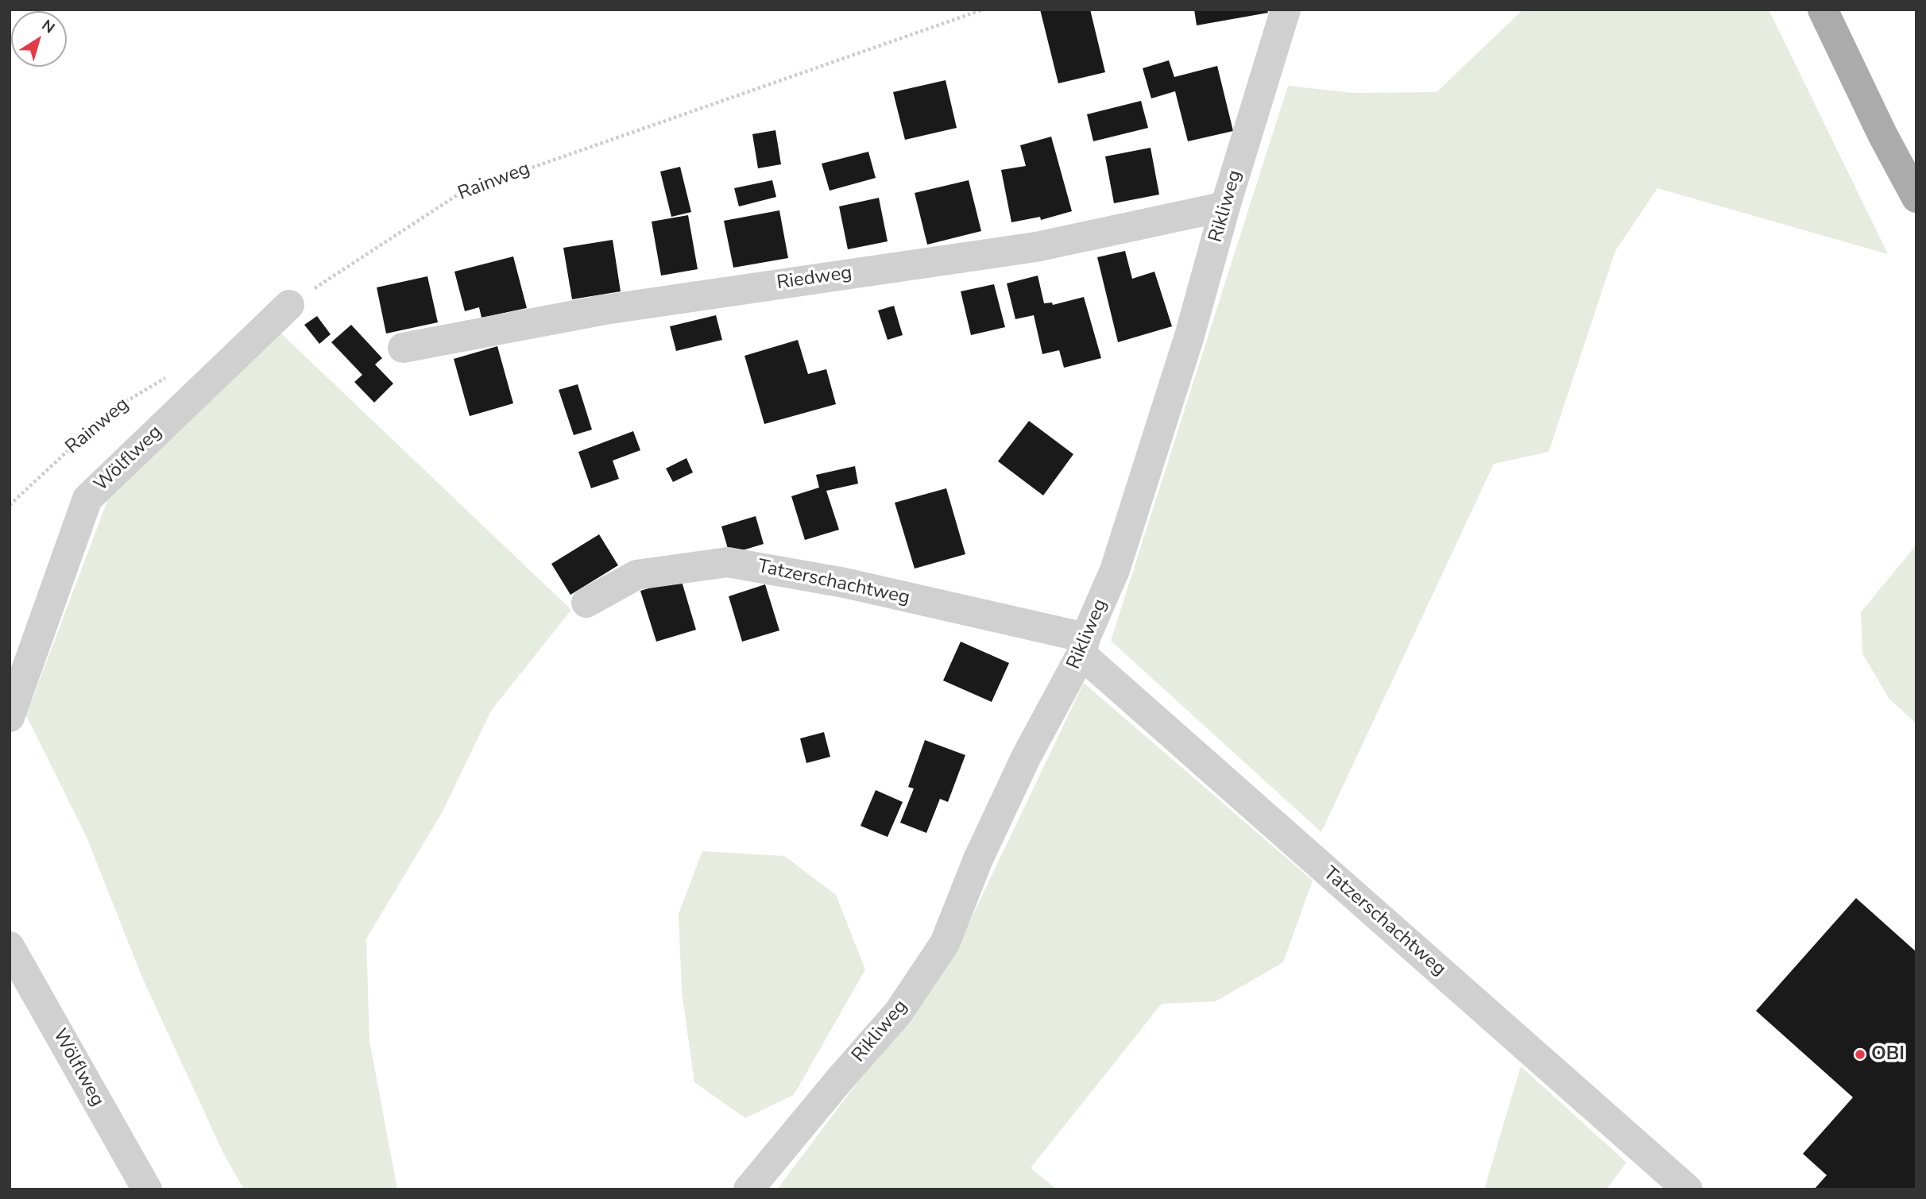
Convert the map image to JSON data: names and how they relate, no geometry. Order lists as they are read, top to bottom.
{
  "streets": {
    "street": [
      "Rikliweg",
      "Riedweg",
      "Wölflweg",
      "Tatzerschachtweg"
    ],
    "path": ["Rainweg"]
  },
  "crossings": [
    ["Rainweg", "Wölflweg"],
    ["Rikliweg", "Riedweg"],
    ["Rikliweg", "Tatzerschachtweg"]
  ],
  "places": ["OBI"],
  "north": "top right"
}
